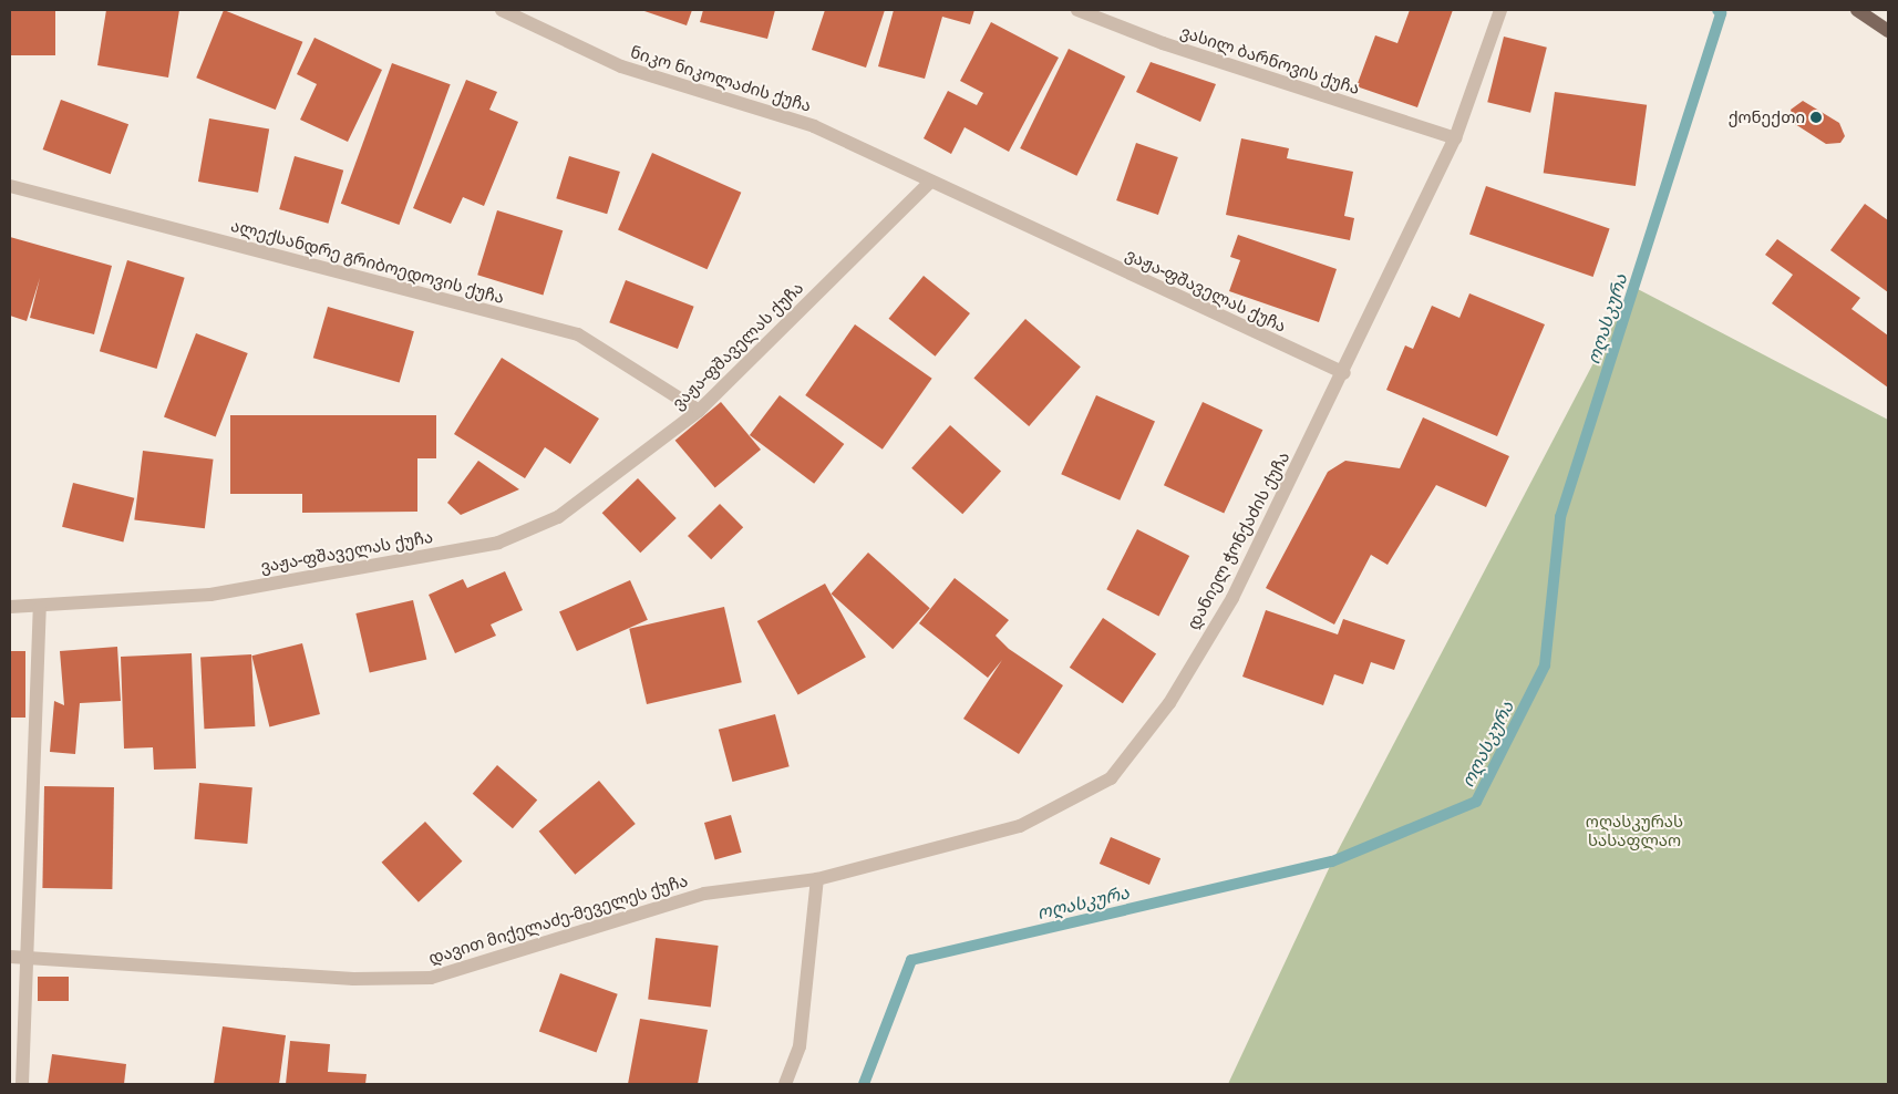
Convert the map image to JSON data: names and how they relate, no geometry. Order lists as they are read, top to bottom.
{
  "streets": {
    "street": [
      "ვასილ ბარნოვის ქუჩა",
      "ნიკო ნიკოლაძის ქუჩა",
      "ალექსანდრე გრიბოედოვის ქუჩა",
      "ვაჟა-ფშაველას ქუჩა",
      "დანიელ ჭონქაძის ქუჩა",
      "დავით მიქელაძე-მეველეს ქუჩა"
    ]
  },
  "crossings": [
    ["ვასილ ბარნოვის ქუჩა", "დანიელ ჭონქაძის ქუჩა"],
    ["ნიკო ნიკოლაძის ქუჩა", "ვაჟა-ფშაველას ქუჩა"],
    ["ალექსანდრე გრიბოედოვის ქუჩა", "ვაჟა-ფშაველას ქუჩა"],
    ["ვაჟა-ფშაველას ქუჩა", "დანიელ ჭონქაძის ქუჩა"],
    ["დანიელ ჭონქაძის ქუჩა", "დავით მიქელაძე-მეველეს ქუჩა"]
  ],
  "water": ["ოღასკურა"],
  "parks": ["ოღასკურას სასაფლაო"],
  "places": ["ქონექთი"]
}
